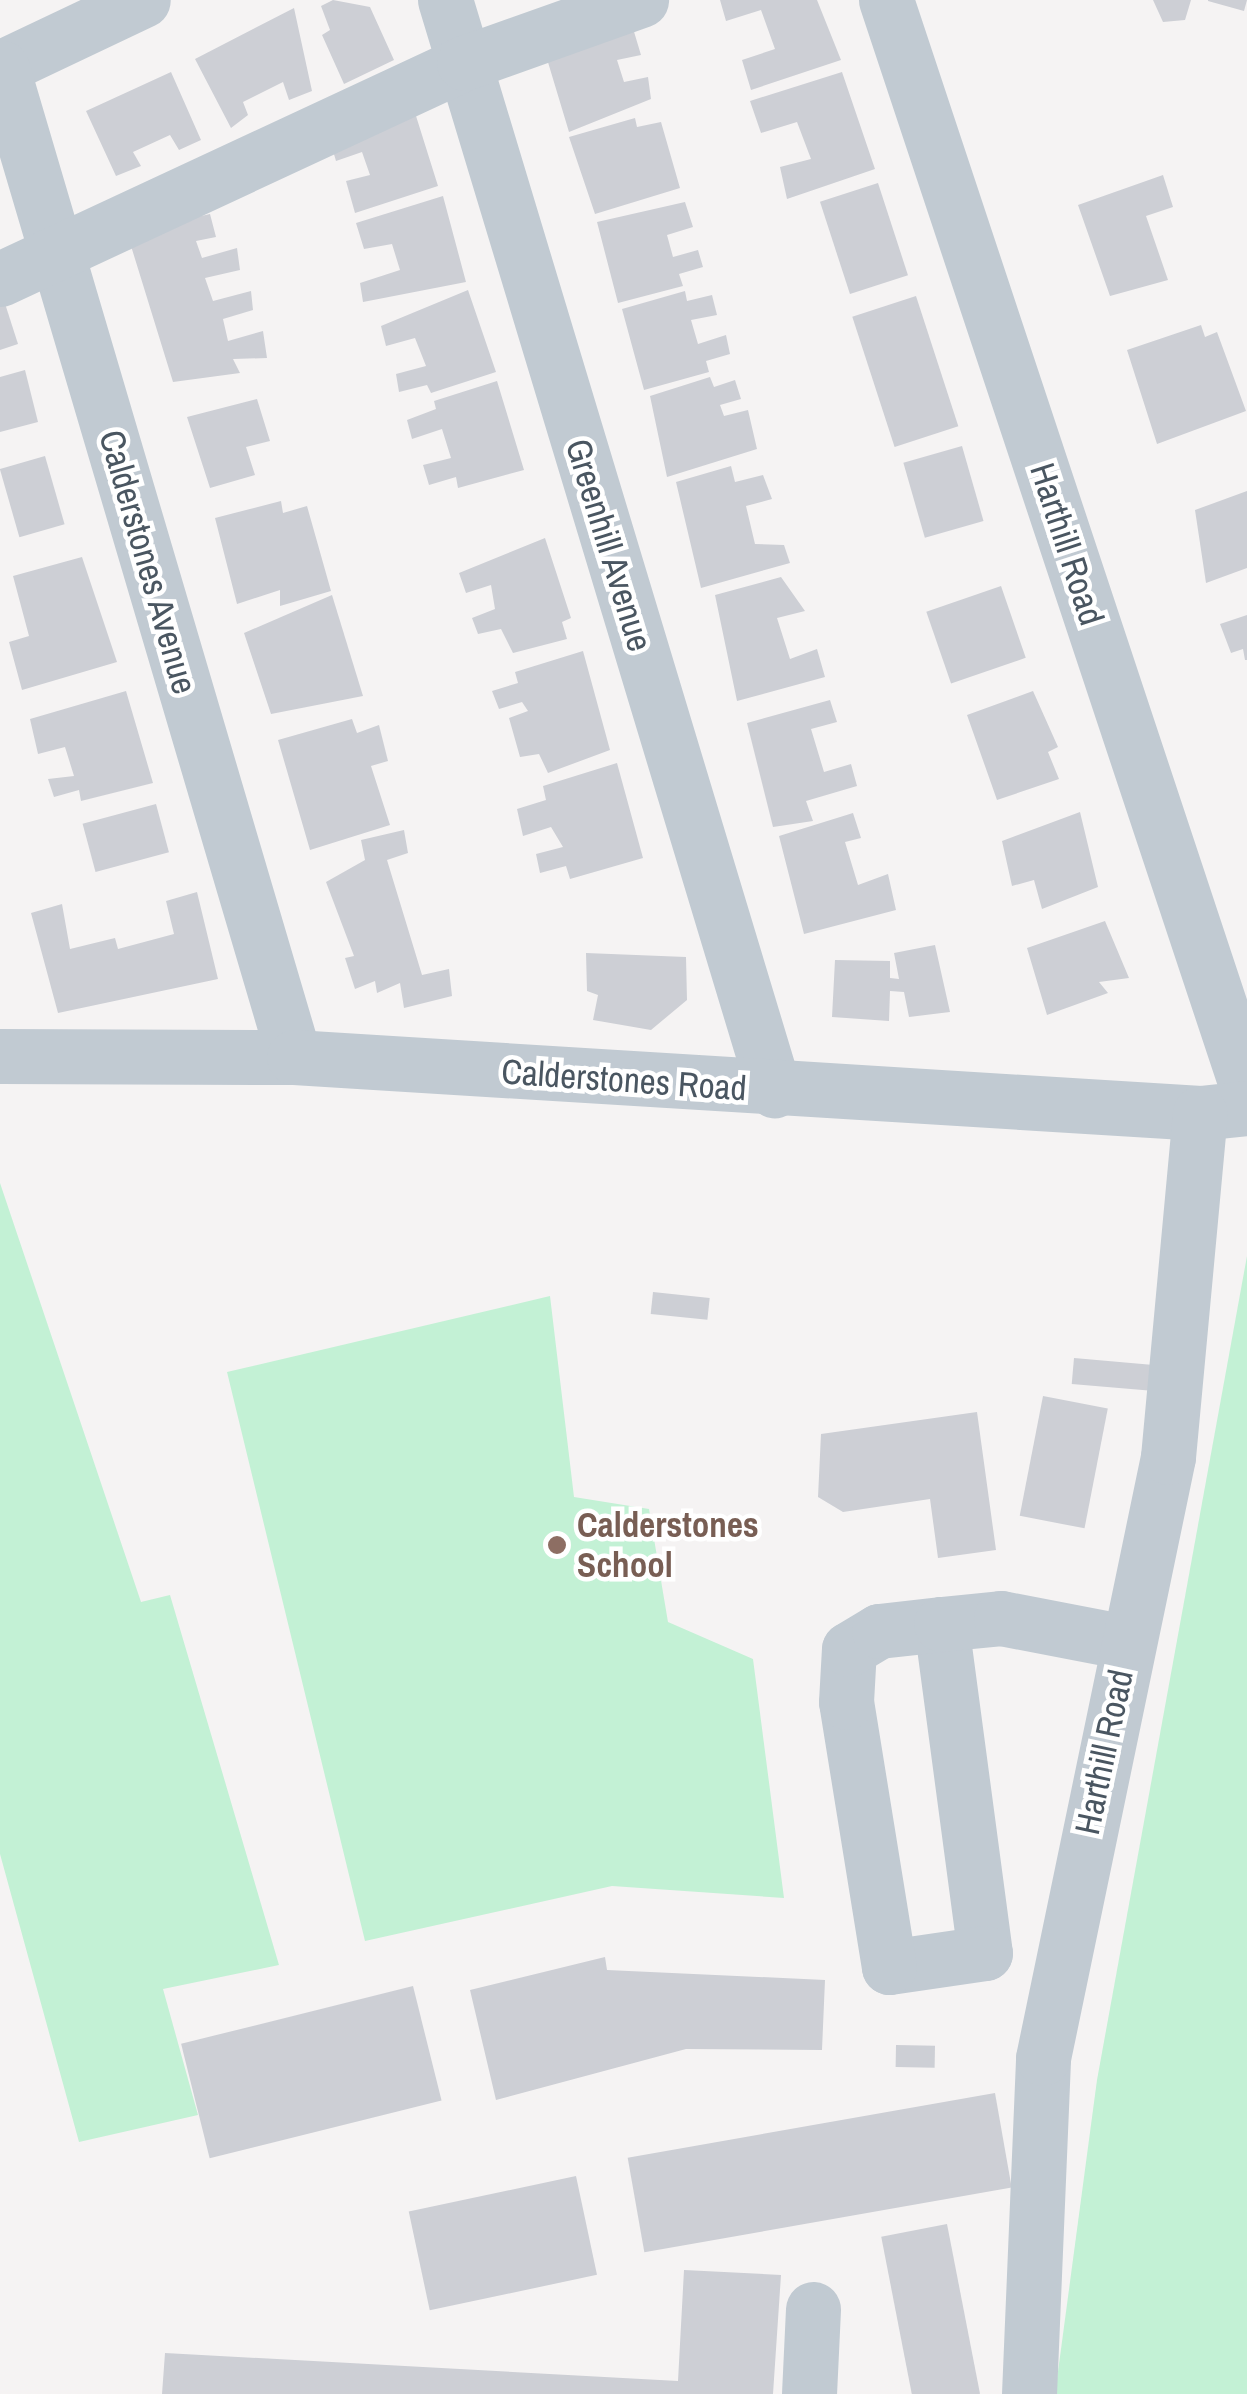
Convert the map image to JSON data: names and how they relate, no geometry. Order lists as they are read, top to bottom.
{
  "streets": {
    "street": [
      "Harthill Road",
      "Greenhill Avenue",
      "Calderstones Avenue",
      "Calderstones Road"
    ]
  },
  "crossings": [
    ["Harthill Road", "Calderstones Road"],
    ["Greenhill Avenue", "Calderstones Road"],
    ["Calderstones Avenue", "Calderstones Road"]
  ],
  "places": ["Calderstones School"]
}
